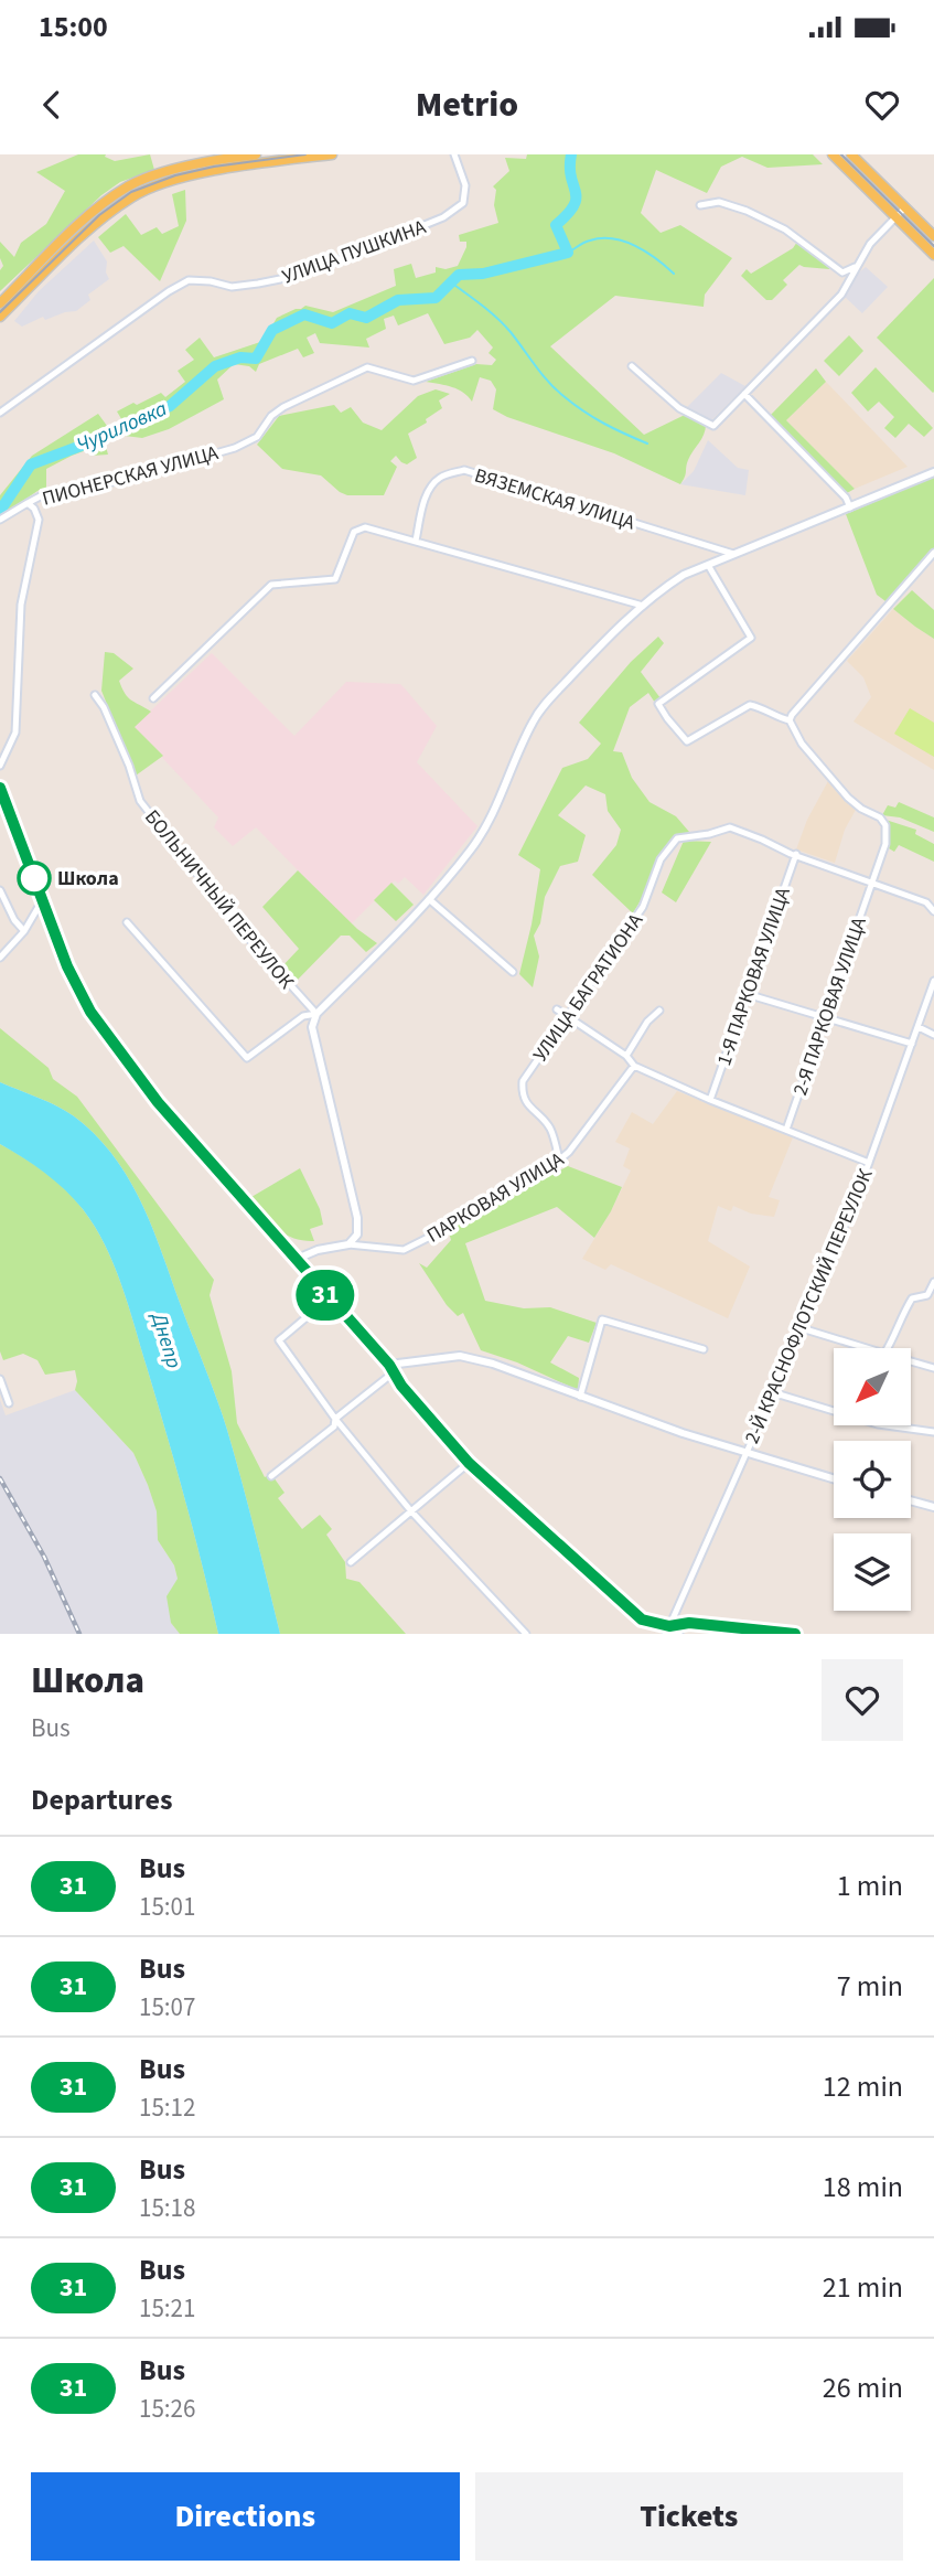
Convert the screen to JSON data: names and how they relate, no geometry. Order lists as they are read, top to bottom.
{
  "streets": {
    "street": [
      "УЛИЦА ПУШКИНА",
      "ПИОНЕРСКАЯ УЛИЦА",
      "ВЯЗЕМСКАЯ УЛИЦА",
      "БОЛЬНИЧНЫЙ ПЕРЕУЛОК",
      "1-Я ПАРКОВАЯ УЛИЦА",
      "УЛИЦА БАГРАТИОНА",
      "2-Я ПАРКОВАЯ УЛИЦА",
      "ПАРКОВАЯ УЛИЦА",
      "2-Й КРАСНОФЛОТСКИЙ ПЕРЕУЛОК"
    ]
  },
  "crossings": [
    ["1-Я ПАРКОВАЯ УЛИЦА", "УЛИЦА БАГРАТИОНА"],
    ["УЛИЦА БАГРАТИОНА", "2-Я ПАРКОВАЯ УЛИЦА"],
    ["УЛИЦА БАГРАТИОНА", "ПАРКОВАЯ УЛИЦА"]
  ],
  "water": ["Чуриловка", "Днепр"],
  "places": ["Школа"],
  "lines": ["bus line 31"],
  "north": "bottom left",
  "page": {
    "status": "15:00",
    "header": "Metrio",
    "on_map": "31",
    "heading": [
      ["Школа", "Bus"],
      "Departures"
    ],
    "list": [
      {
        "mark": "31",
        "name": "Bus",
        "note": "15:01",
        "value": "1 min"
      },
      {
        "mark": "31",
        "name": "Bus",
        "note": "15:07",
        "value": "7 min"
      },
      {
        "mark": "31",
        "name": "Bus",
        "note": "15:12",
        "value": "12 min"
      },
      {
        "mark": "31",
        "name": "Bus",
        "note": "15:18",
        "value": "18 min"
      },
      {
        "mark": "31",
        "name": "Bus",
        "note": "15:21",
        "value": "21 min"
      },
      {
        "mark": "31",
        "name": "Bus",
        "note": "15:26",
        "value": "26 min"
      }
    ],
    "buttons": ["Directions", "Tickets"]
  }
}
